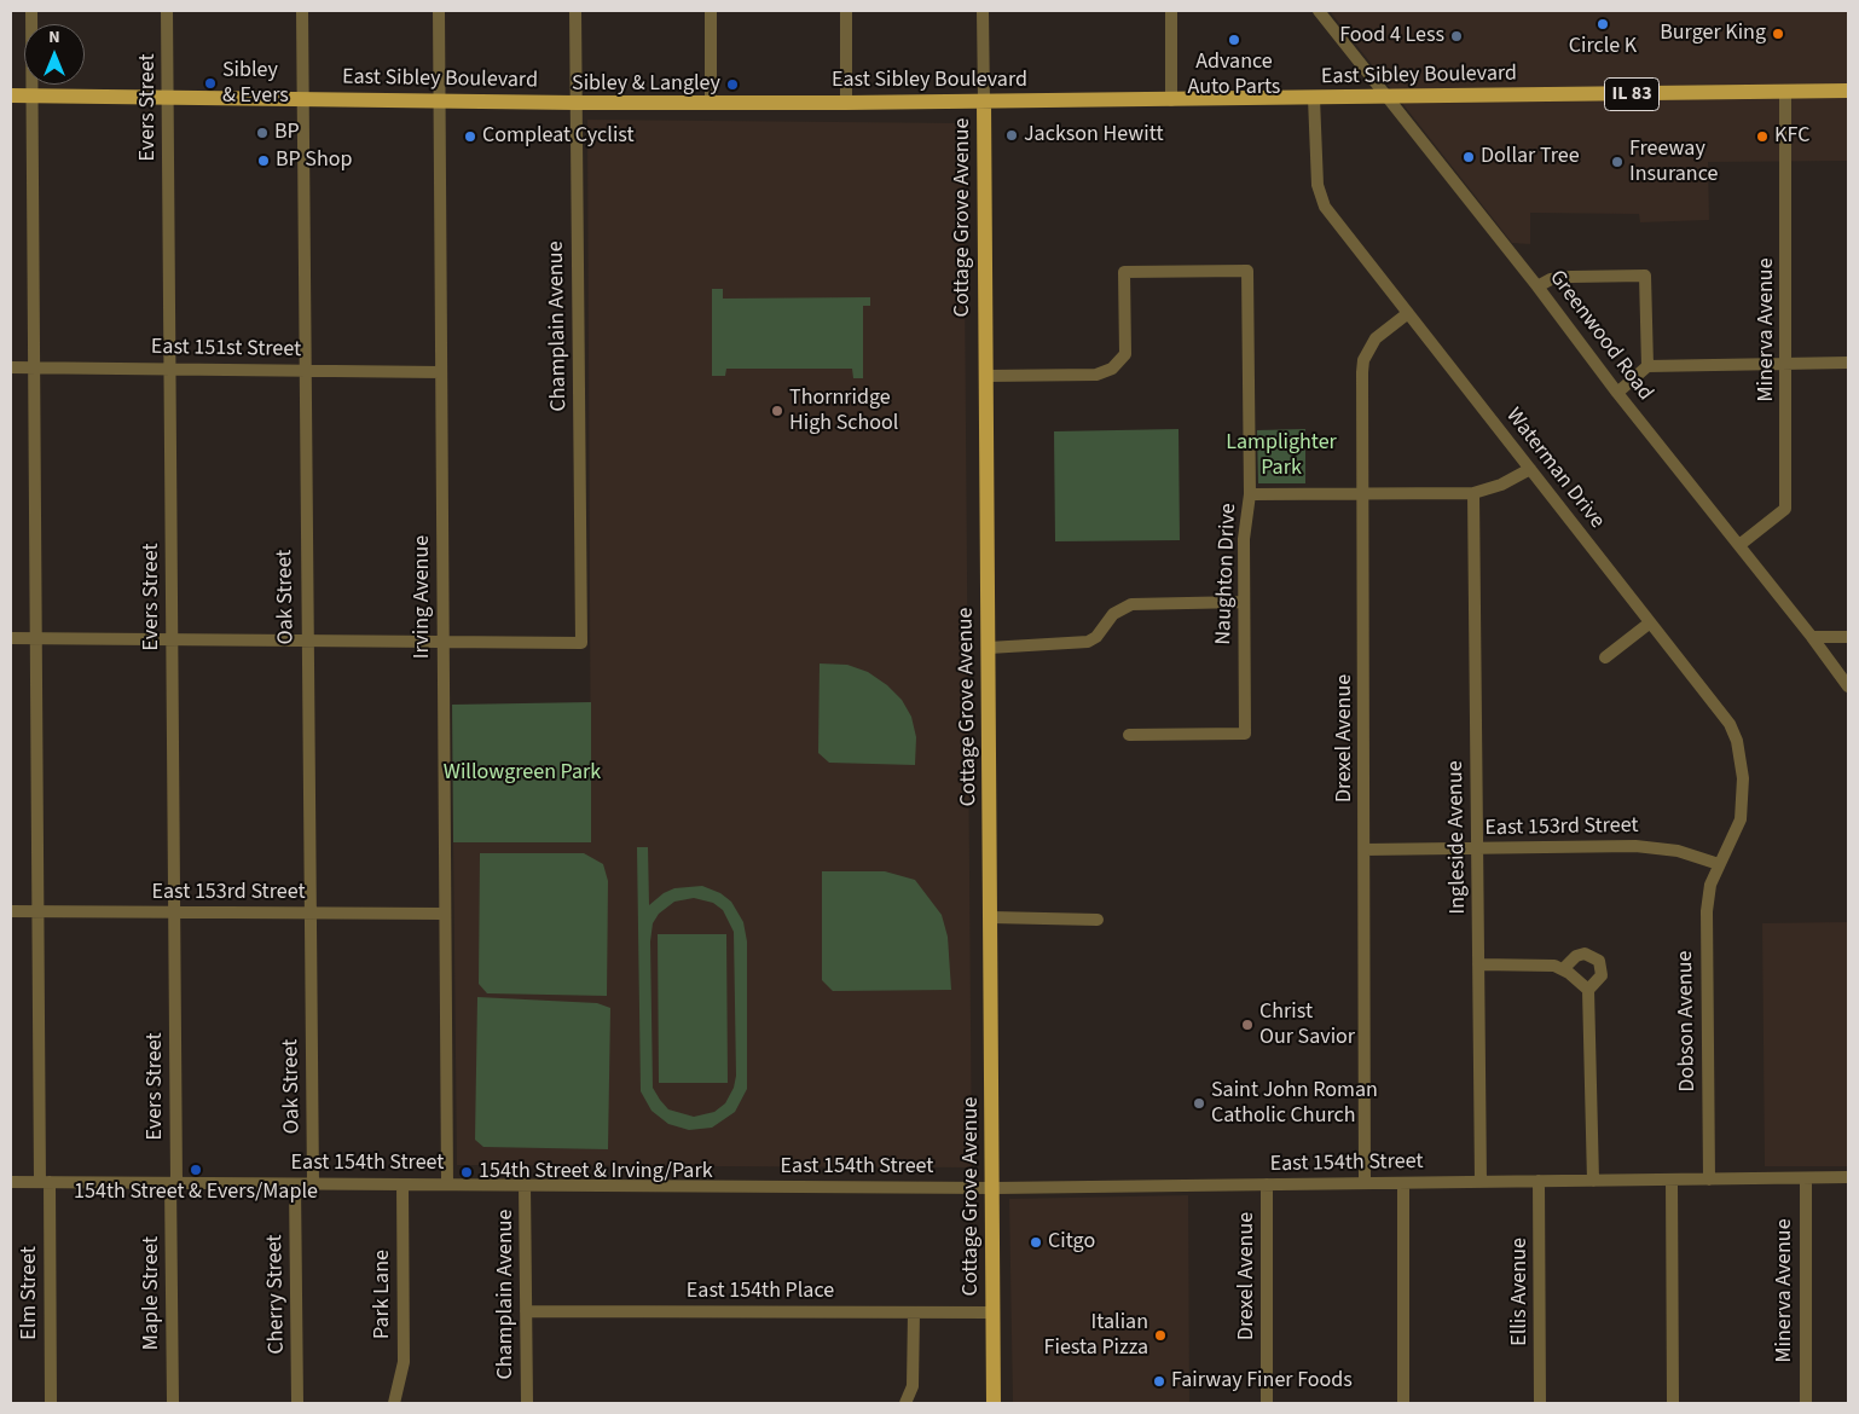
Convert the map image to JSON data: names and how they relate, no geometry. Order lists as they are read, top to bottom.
{
  "streets": {
    "main road": ["East Sibley Boulevard", "IL 83", "Cottage Grove Avenue"],
    "street": [
      "Evers Street",
      "Champlain Avenue",
      "Minerva Avenue",
      "Greenwood Road",
      "East 151st Street",
      "Waterman Drive",
      "Naughton Drive",
      "Oak Street",
      "Irving Avenue",
      "Drexel Avenue",
      "East 153rd Street",
      "Ingleside Avenue",
      "Dobson Avenue",
      "East 154th Street",
      "East 154th Place",
      "Ellis Avenue",
      "Elm Street",
      "Maple Street",
      "Cherry Street",
      "Park Lane"
    ]
  },
  "crossings": [
    ["East Sibley Boulevard", "Evers Street"],
    ["East Sibley Boulevard", "Cottage Grove Avenue"],
    ["East Sibley Boulevard", "Champlain Avenue"],
    ["East Sibley Boulevard", "Minerva Avenue"],
    ["East Sibley Boulevard", "Greenwood Road"],
    ["East Sibley Boulevard", "Waterman Drive"],
    ["East Sibley Boulevard", "Oak Street"],
    ["East Sibley Boulevard", "Irving Avenue"],
    ["East Sibley Boulevard", "Elm Street"],
    ["Evers Street", "East 151st Street"],
    ["Evers Street", "East 153rd Street"],
    ["Evers Street", "East 154th Street"],
    ["Evers Street", "Maple Street"],
    ["Cottage Grove Avenue", "Naughton Drive"],
    ["Cottage Grove Avenue", "East 154th Street"],
    ["Cottage Grove Avenue", "East 154th Place"],
    ["Champlain Avenue", "Irving Avenue"],
    ["Champlain Avenue", "East 154th Street"],
    ["Champlain Avenue", "East 154th Place"],
    ["Minerva Avenue", "Greenwood Road"],
    ["Minerva Avenue", "East 154th Street"],
    ["East 151st Street", "Oak Street"],
    ["East 151st Street", "Irving Avenue"],
    ["East 151st Street", "Elm Street"],
    ["Waterman Drive", "Drexel Avenue"],
    ["Waterman Drive", "East 153rd Street"],
    ["Waterman Drive", "Dobson Avenue"],
    ["Oak Street", "East 153rd Street"],
    ["Oak Street", "East 154th Street"],
    ["Irving Avenue", "East 153rd Street"],
    ["Irving Avenue", "East 154th Street"],
    ["Drexel Avenue", "East 153rd Street"],
    ["Drexel Avenue", "East 154th Street"],
    ["East 153rd Street", "Ingleside Avenue"],
    ["East 153rd Street", "Dobson Avenue"],
    ["East 153rd Street", "Elm Street"],
    ["Ingleside Avenue", "East 154th Street"],
    ["Dobson Avenue", "East 154th Street"],
    ["East 154th Street", "Ellis Avenue"],
    ["East 154th Street", "Elm Street"],
    ["East 154th Street", "Maple Street"],
    ["East 154th Street", "Cherry Street"],
    ["East 154th Street", "Park Lane"]
  ],
  "parks": ["Lamplighter Park", "Willowgreen Park"],
  "places": [
    "Circle K",
    "Burger King",
    "Food 4 Less",
    "Advance Auto Parts",
    "Sibley & Evers",
    "Sibley & Langley",
    "BP",
    "Jackson Hewitt",
    "Compleat Cyclist",
    "KFC",
    "Dollar Tree",
    "BP Shop",
    "Freeway Insurance",
    "Thornridge High School",
    "Christ Our Savior",
    "Saint John Roman Catholic Church",
    "154th Street & Evers/Maple",
    "154th Street & Irving/Park",
    "Citgo",
    "Italian Fiesta Pizza",
    "Fairway Finer Foods"
  ],
  "north": "top"
}
